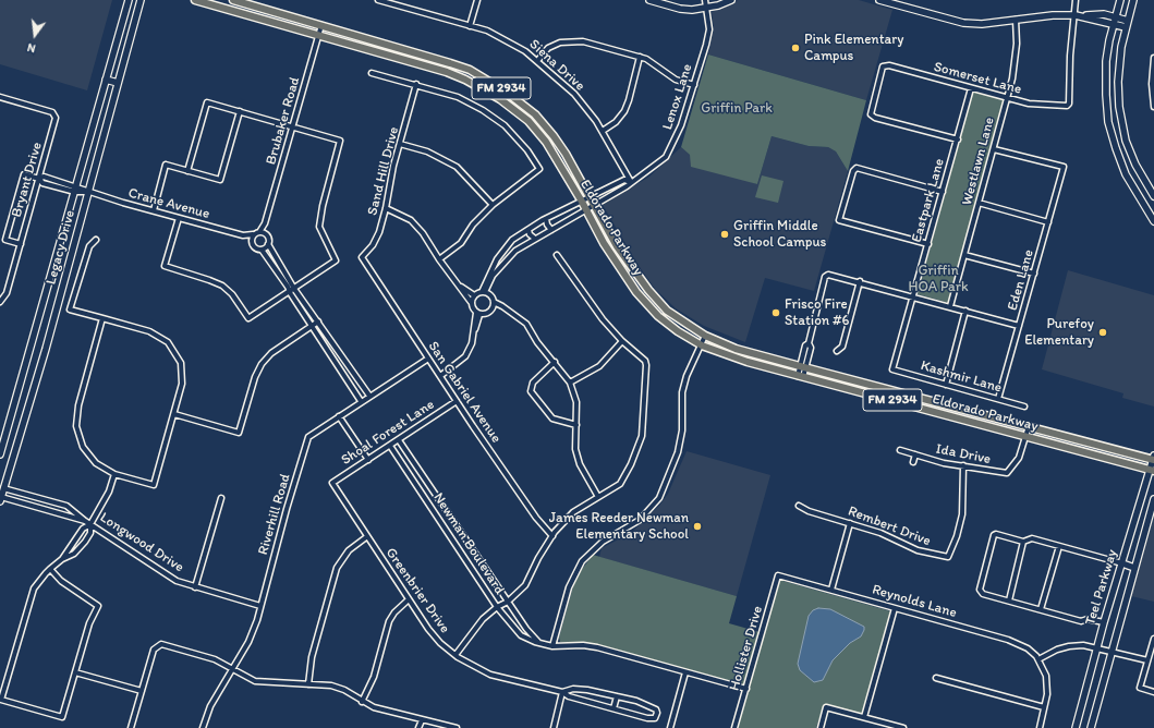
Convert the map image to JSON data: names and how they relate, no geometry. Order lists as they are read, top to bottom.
{
  "streets": {
    "main road": [
      "FM 2934",
      "Eldorado Parkway",
      "Legacy Drive",
      "Teel Parkway"
    ],
    "street": [
      "Siena Drive",
      "Somerset Lane",
      "Lenox Lane",
      "Brubaker Road",
      "Westlawn Lane",
      "Sand Hill Drive",
      "Bryant Drive",
      "Eastpark Lane",
      "Crane Avenue",
      "Eden Lane",
      "Kashmir Lane",
      "San Gabriel Avenue",
      "Shoal Forest Lane",
      "Ida Drive",
      "Riverhill Road",
      "Rembert Drive",
      "Longwood Drive",
      "Newman Boulevard",
      "Greenbrier Drive",
      "Reynolds Lane",
      "Hollister Drive"
    ]
  },
  "crossings": [
    ["Siena Drive", "Lenox Lane"],
    ["Somerset Lane", "Westlawn Lane"],
    ["Somerset Lane", "Eastpark Lane"],
    ["Lenox Lane", "Eldorado Parkway"],
    ["Brubaker Road", "Crane Avenue"],
    ["Brubaker Road", "Eldorado Parkway"],
    ["Westlawn Lane", "Eden Lane"],
    ["Sand Hill Drive", "San Gabriel Avenue"],
    ["Bryant Drive", "Crane Avenue"],
    ["Eastpark Lane", "Kashmir Lane"],
    ["Crane Avenue", "Legacy Drive"],
    ["Eldorado Parkway", "Ida Drive"],
    ["Eldorado Parkway", "Teel Parkway"],
    ["Legacy Drive", "Longwood Drive"],
    ["Eden Lane", "Kashmir Lane"],
    ["San Gabriel Avenue", "Shoal Forest Lane"],
    ["San Gabriel Avenue", "Riverhill Road"],
    ["Shoal Forest Lane", "Newman Boulevard"],
    ["Shoal Forest Lane", "Greenbrier Drive"],
    ["Ida Drive", "Rembert Drive"],
    ["Riverhill Road", "Longwood Drive"],
    ["Newman Boulevard", "Hollister Drive"],
    ["Reynolds Lane", "Hollister Drive"]
  ],
  "parks": ["Griffin Park", "Griffin HOA Park"],
  "places": [
    "Pink Elementary Campus",
    "Griffin Middle School Campus",
    "Frisco Fire Station #6",
    "Purefoy Elementary",
    "James Reeder Newman Elementary School"
  ],
  "north": "bottom"
}
